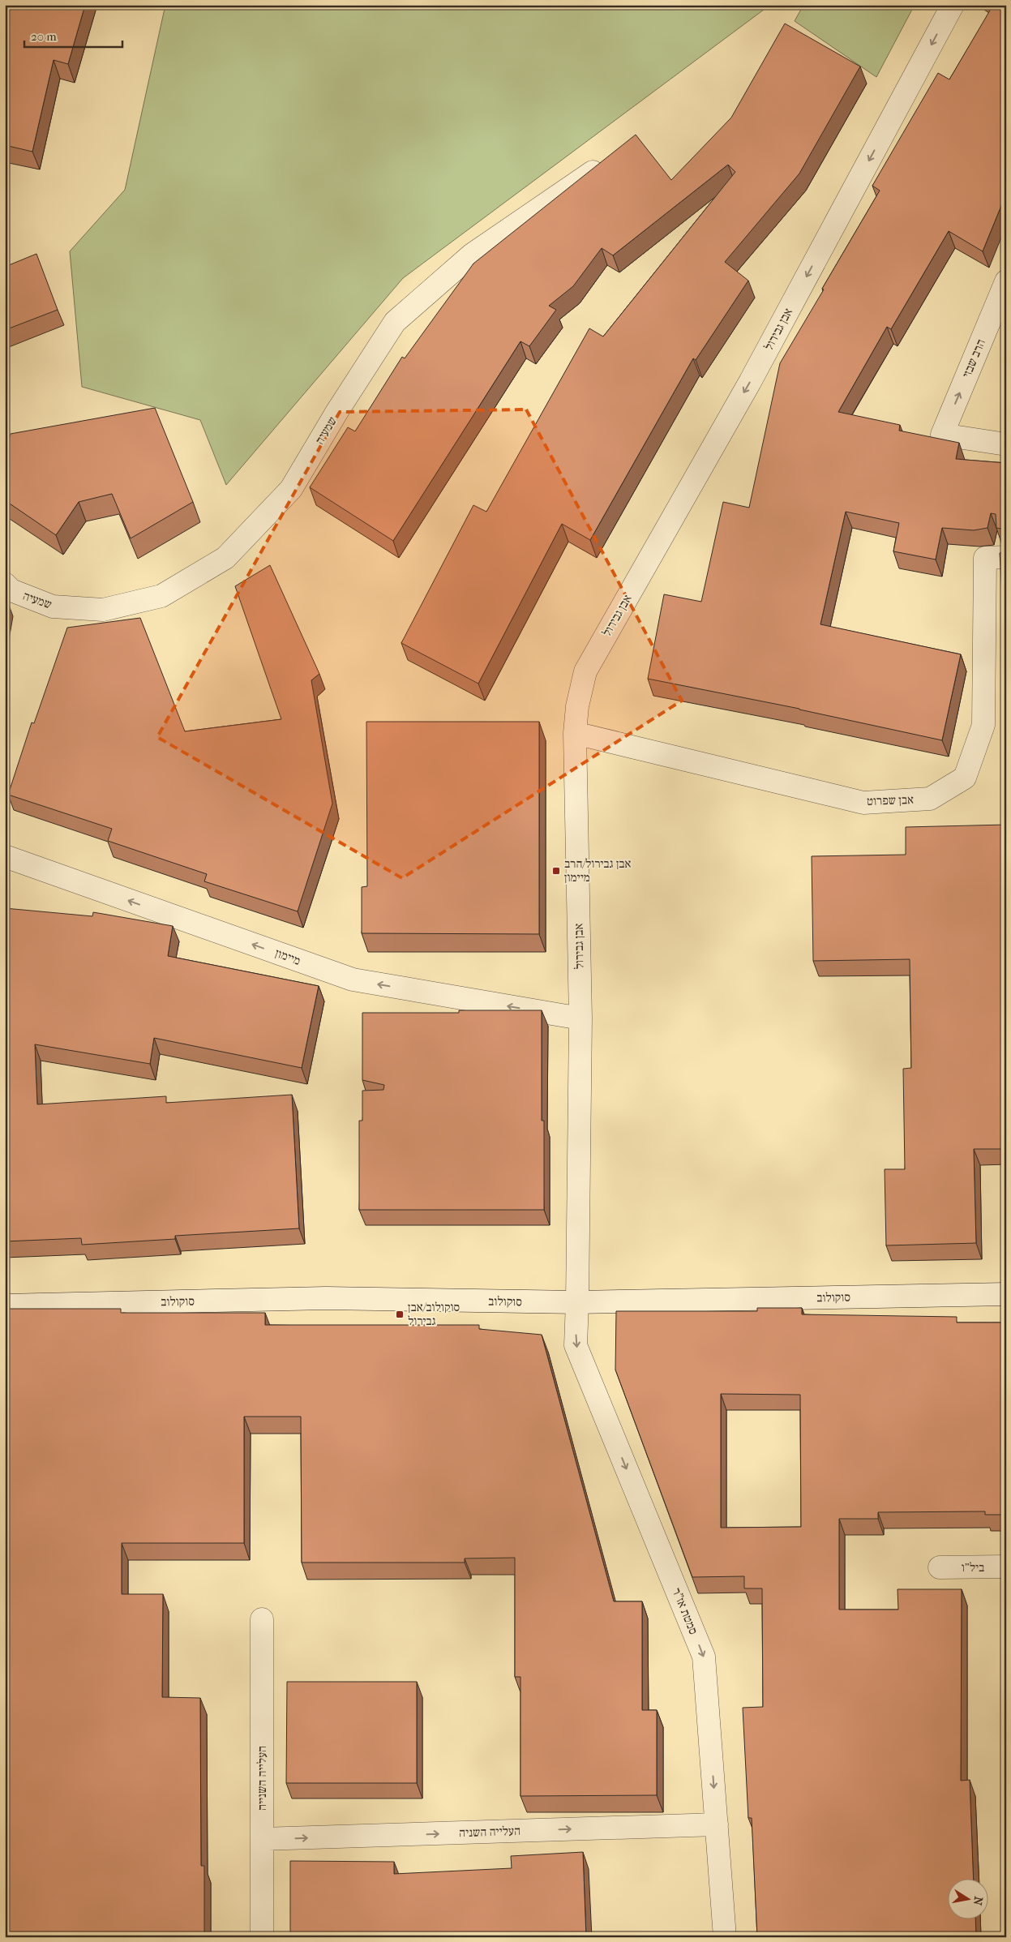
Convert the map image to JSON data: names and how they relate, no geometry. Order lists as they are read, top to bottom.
{
  "streets": {
    "street": [
      "אבן גבירול",
      "הרב שבזי",
      "שמעיה",
      "אבן שפרוט",
      "מיימון",
      "סוקולוב",
      "ביל\"ו",
      "סמטת אז\"ר",
      "העלייה השנייה",
      "העלייה השניה"
    ]
  },
  "crossings": [
    ["אבן גבירול", "אבן שפרוט"],
    ["אבן גבירול", "מיימון"],
    ["אבן גבירול", "סוקולוב"],
    ["אבן גבירול", "סמטת אז\"ר"],
    ["סוקולוב", "סמטת אז\"ר"],
    ["סמטת אז\"ר", "העלייה השניה"],
    ["העלייה השנייה", "העלייה השניה"]
  ],
  "one_way": [
    "אבן גבירול",
    "מיימון",
    "סמטת אז\"ר",
    "העלייה השניה"
  ],
  "places": {
    "transit": ["אבן גבירול/הרב מיימון", "סוקולוב/אבן גבירול"]
  },
  "scale_bar": "20 m",
  "north": "right"
}
